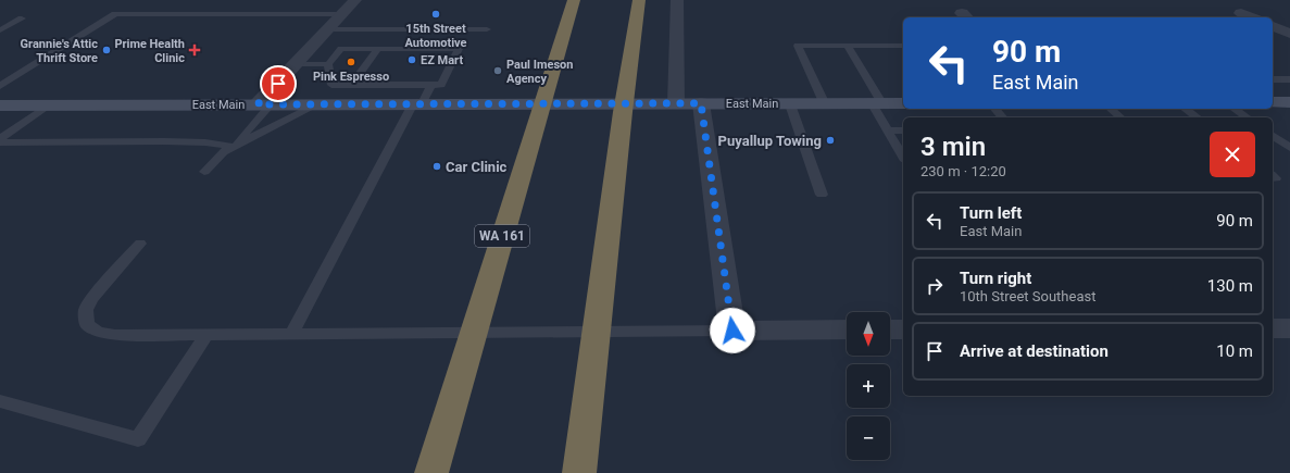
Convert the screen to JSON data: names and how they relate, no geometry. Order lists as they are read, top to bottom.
{
  "streets": {
    "highway": ["WA 161"],
    "main road": ["East Main"]
  },
  "places": {
    "other": [
      "15th Street Automotive",
      "Grannie's Attic Thrift Store",
      "EZ Mart",
      "Pink Espresso",
      "Paul Imeson Agency",
      "Puyallup Towing",
      "Car Clinic"
    ],
    "health": ["Prime Health Clinic"]
  },
  "north": "bottom",
  "page": {
    "turn": ["90 m", "East Main"],
    "heading": ["3 min", "230 m · 12:20"],
    "list": [
      {
        "name": "Turn left",
        "note": "East Main",
        "value": "90 m"
      },
      {
        "name": "Turn right",
        "note": "10th Street Southeast",
        "value": "130 m"
      },
      {
        "name": "Arrive at destination",
        "value": "10 m"
      }
    ],
    "map_buttons": ["+", "−"]
  }
}
